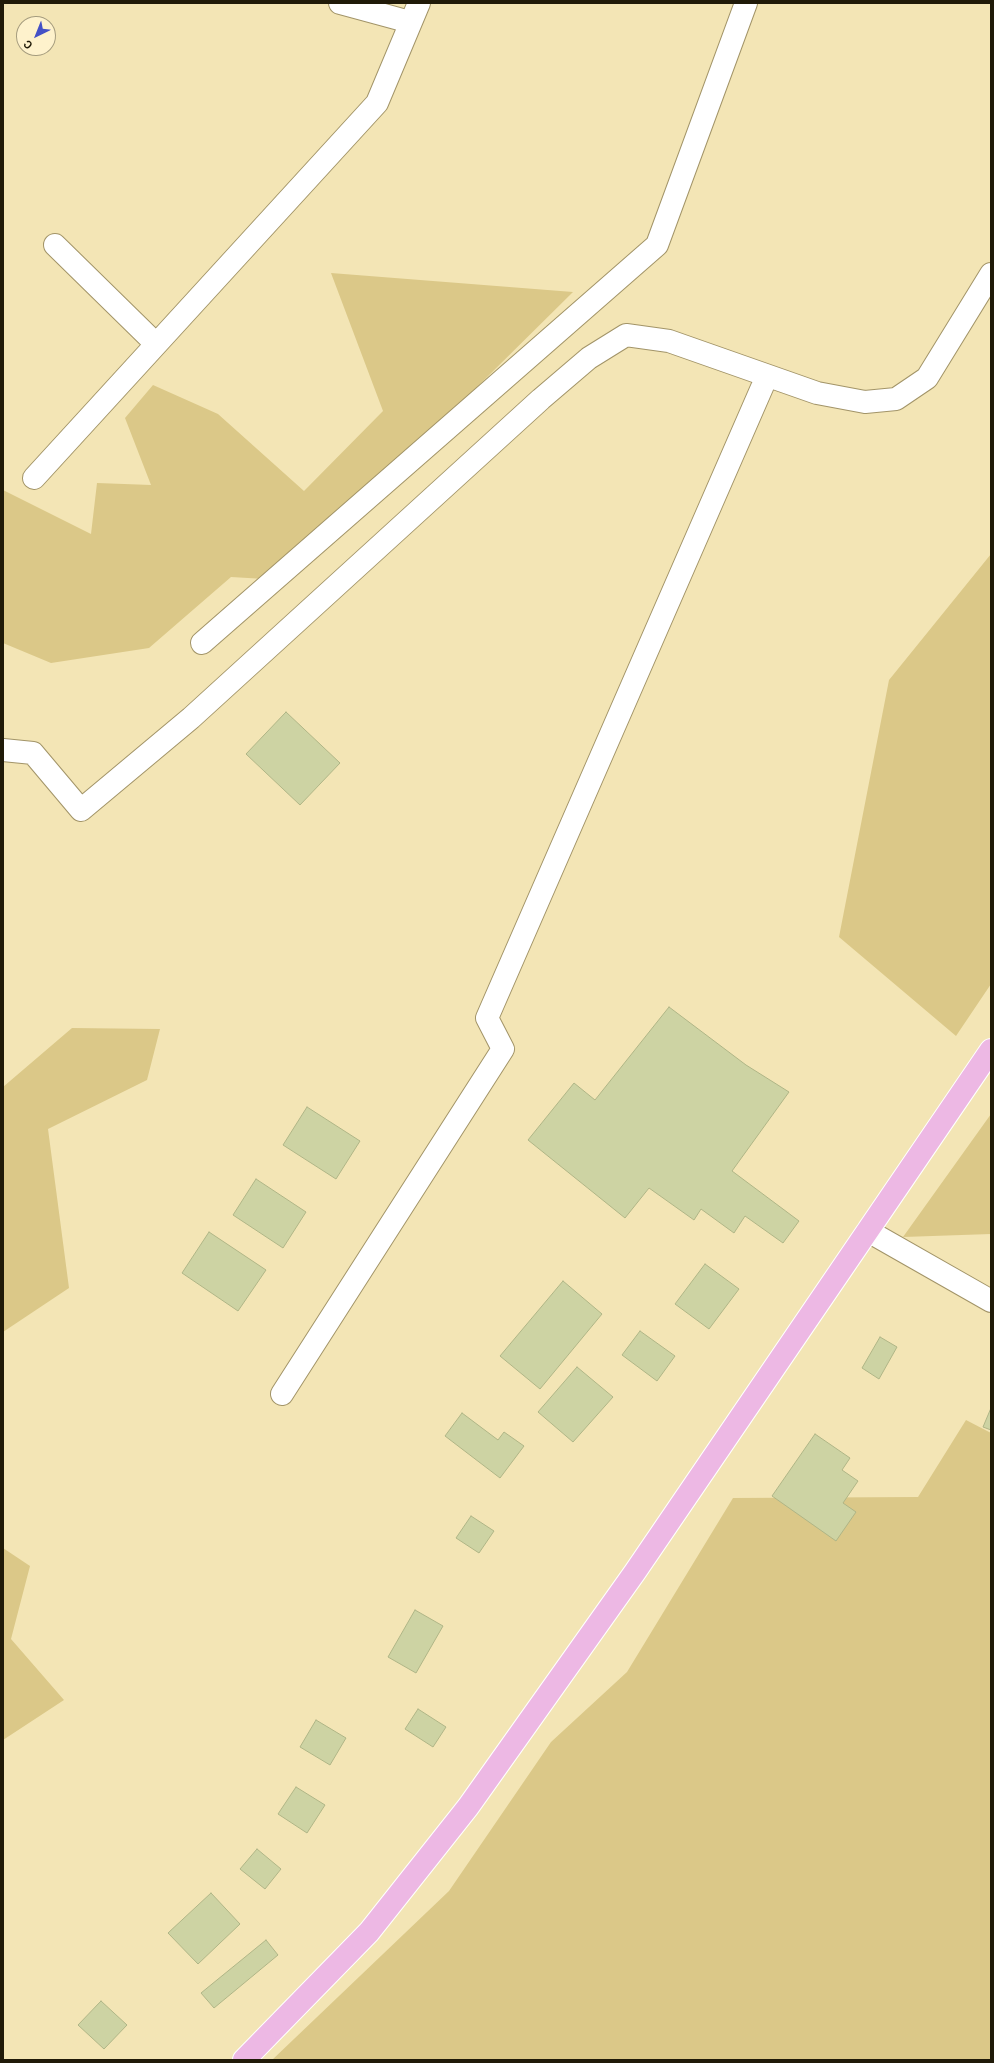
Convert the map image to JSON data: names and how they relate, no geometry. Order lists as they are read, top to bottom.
{
  "north": "bottom left"
}
